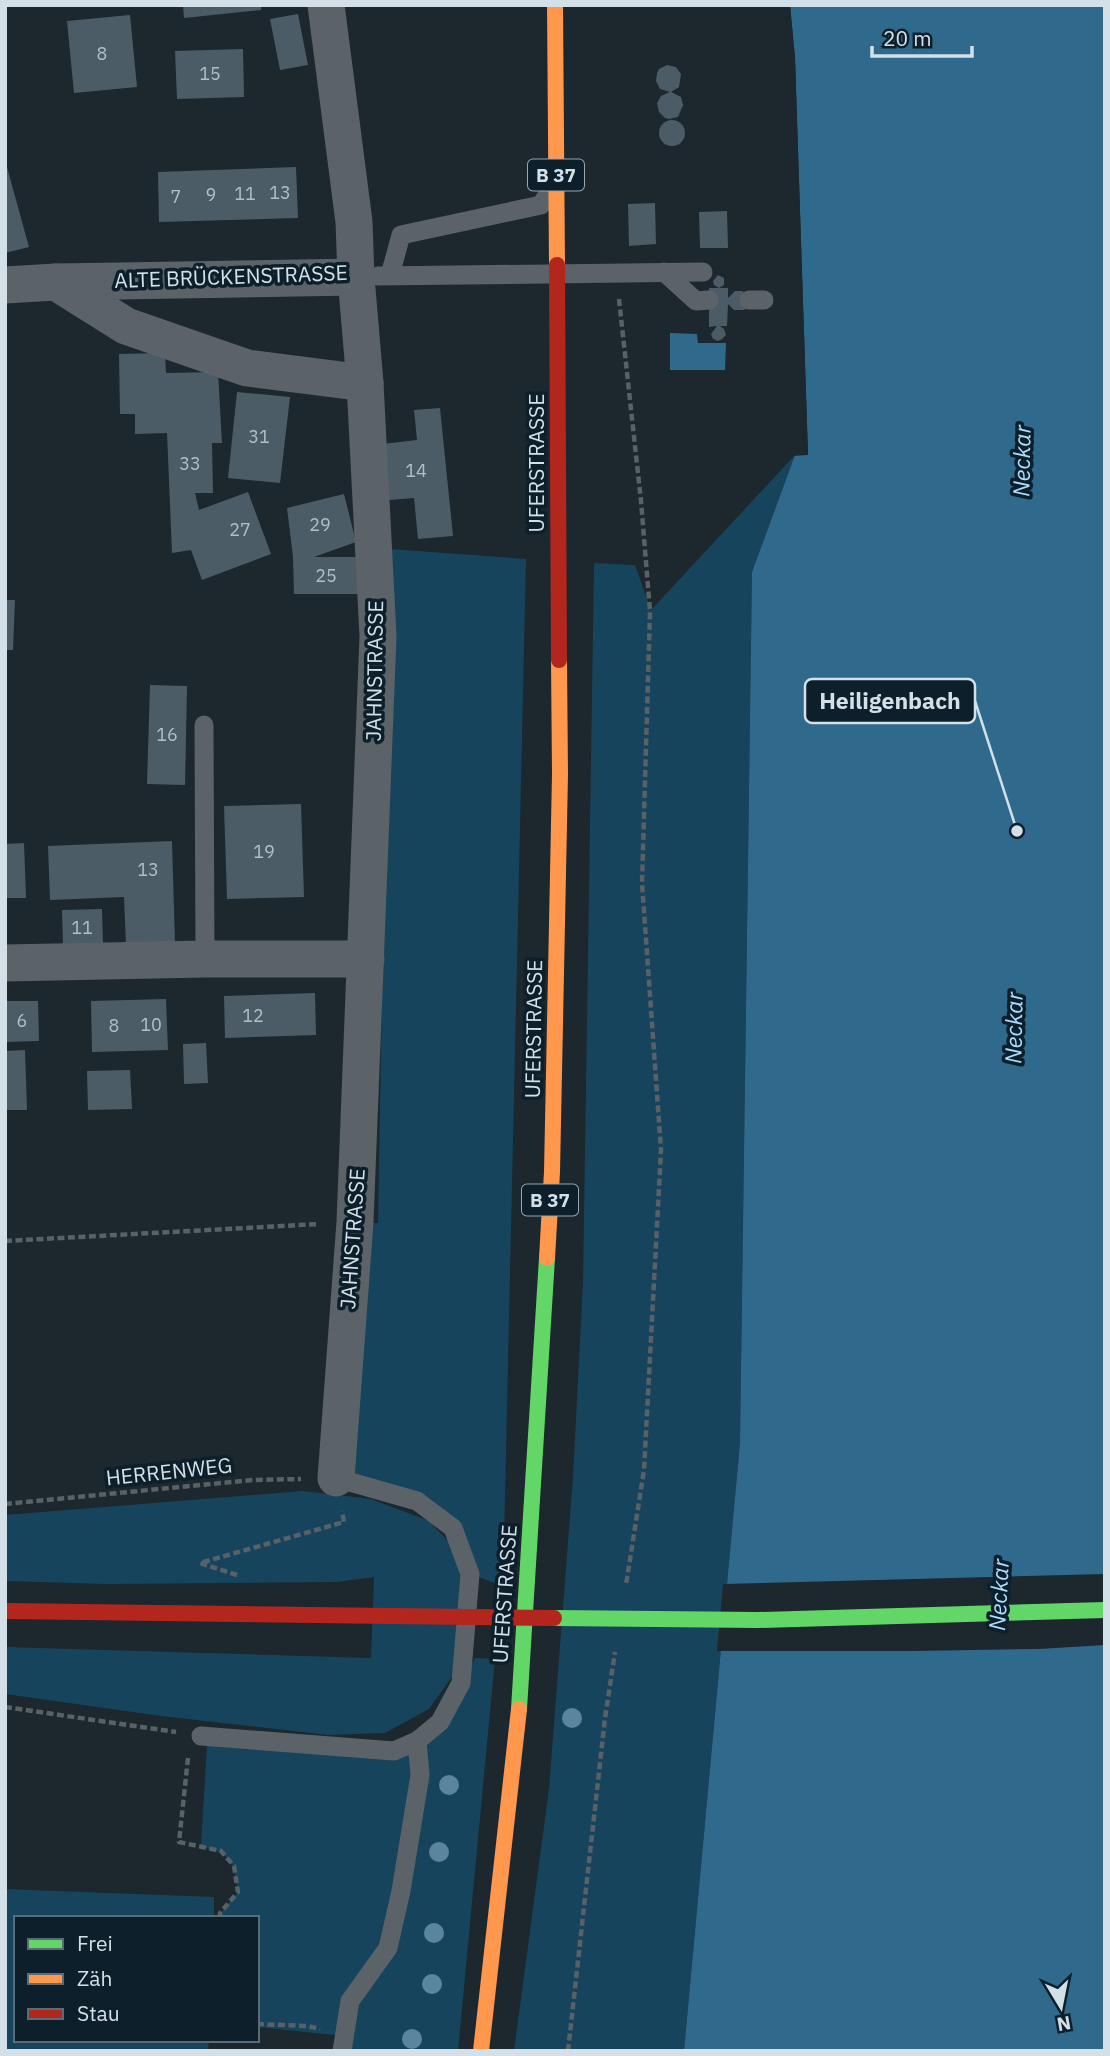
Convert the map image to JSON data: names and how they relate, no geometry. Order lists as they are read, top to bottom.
{
  "streets": {
    "main road": ["B 37", "UFERSTRASSE"],
    "street": ["ALTE BRÜCKENSTRASSE", "JAHNSTRASSE"],
    "path": ["HERRENWEG"]
  },
  "crossings": [
    ["ALTE BRÜCKENSTRASSE", "JAHNSTRASSE"],
    ["JAHNSTRASSE", "HERRENWEG"]
  ],
  "water": ["Neckar"],
  "places": ["Heiligenbach"],
  "house_numbers": [
    "8",
    "15",
    "13",
    "11",
    "9",
    "7",
    "31",
    "33",
    "14",
    "29",
    "27",
    "25",
    "16",
    "19",
    "13",
    "11",
    "12",
    "6",
    "10",
    "8"
  ],
  "legend": ["Frei", "Zäh", "Stau"],
  "scale_bar": "20 m",
  "north": "bottom"
}
